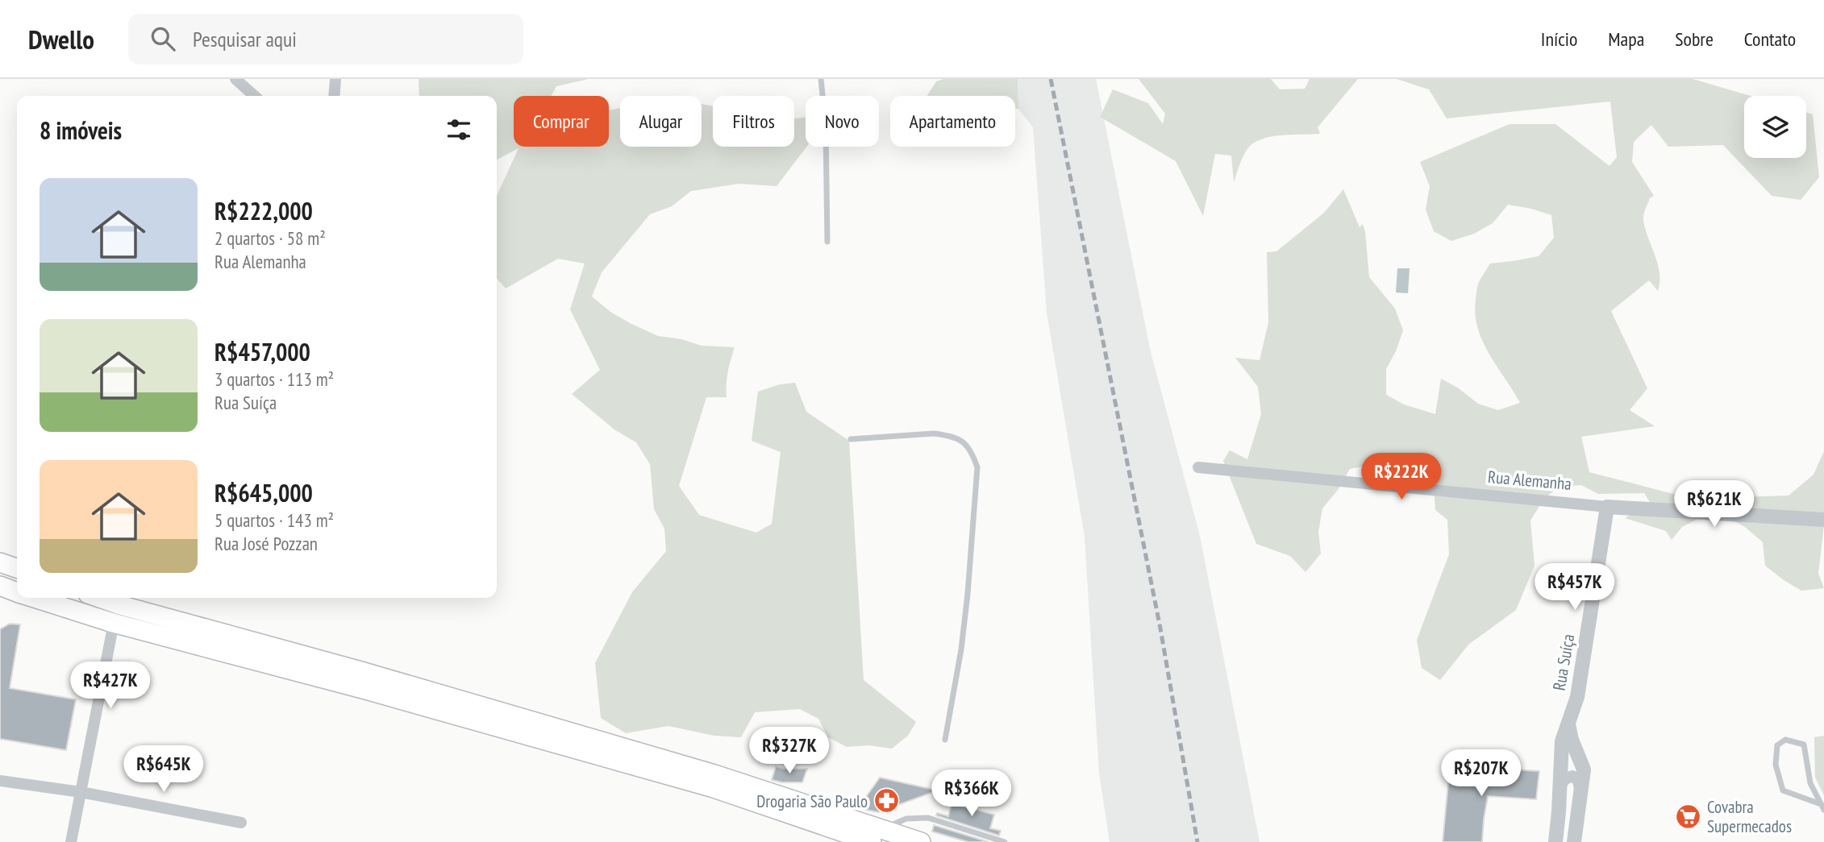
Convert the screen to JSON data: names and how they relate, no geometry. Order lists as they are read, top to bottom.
{
  "streets": {
    "street": ["Rua Alemanha", "Rua Suíça"]
  },
  "crossings": [
    ["Rua Alemanha", "Rua Suíça"]
  ],
  "places": {
    "pharmacy": ["Drogaria São Paulo"],
    "supermarket": ["Covabra Supermecados"]
  },
  "page": {
    "header": "Dwello",
    "search": "Pesquisar aqui",
    "nav": [
      "Início",
      "Mapa",
      "Sobre",
      "Contato"
    ],
    "chip": [
      "Comprar",
      "Alugar",
      "Filtros",
      "Novo",
      "Apartamento"
    ],
    "heading": "8 imóveis",
    "list": [
      {
        "name": "R$222,000",
        "note": "2 quartos · 58 m² · Rua Alemanha"
      },
      {
        "name": "R$457,000",
        "note": "3 quartos · 113 m² · Rua Suíça"
      },
      {
        "name": "R$645,000",
        "note": "5 quartos · 143 m² · Rua José Pozzan"
      }
    ],
    "price": [
      "R$222K",
      "R$621K",
      "R$457K",
      "R$427K",
      "R$327K",
      "R$645K",
      "R$207K",
      "R$366K"
    ]
  }
}
